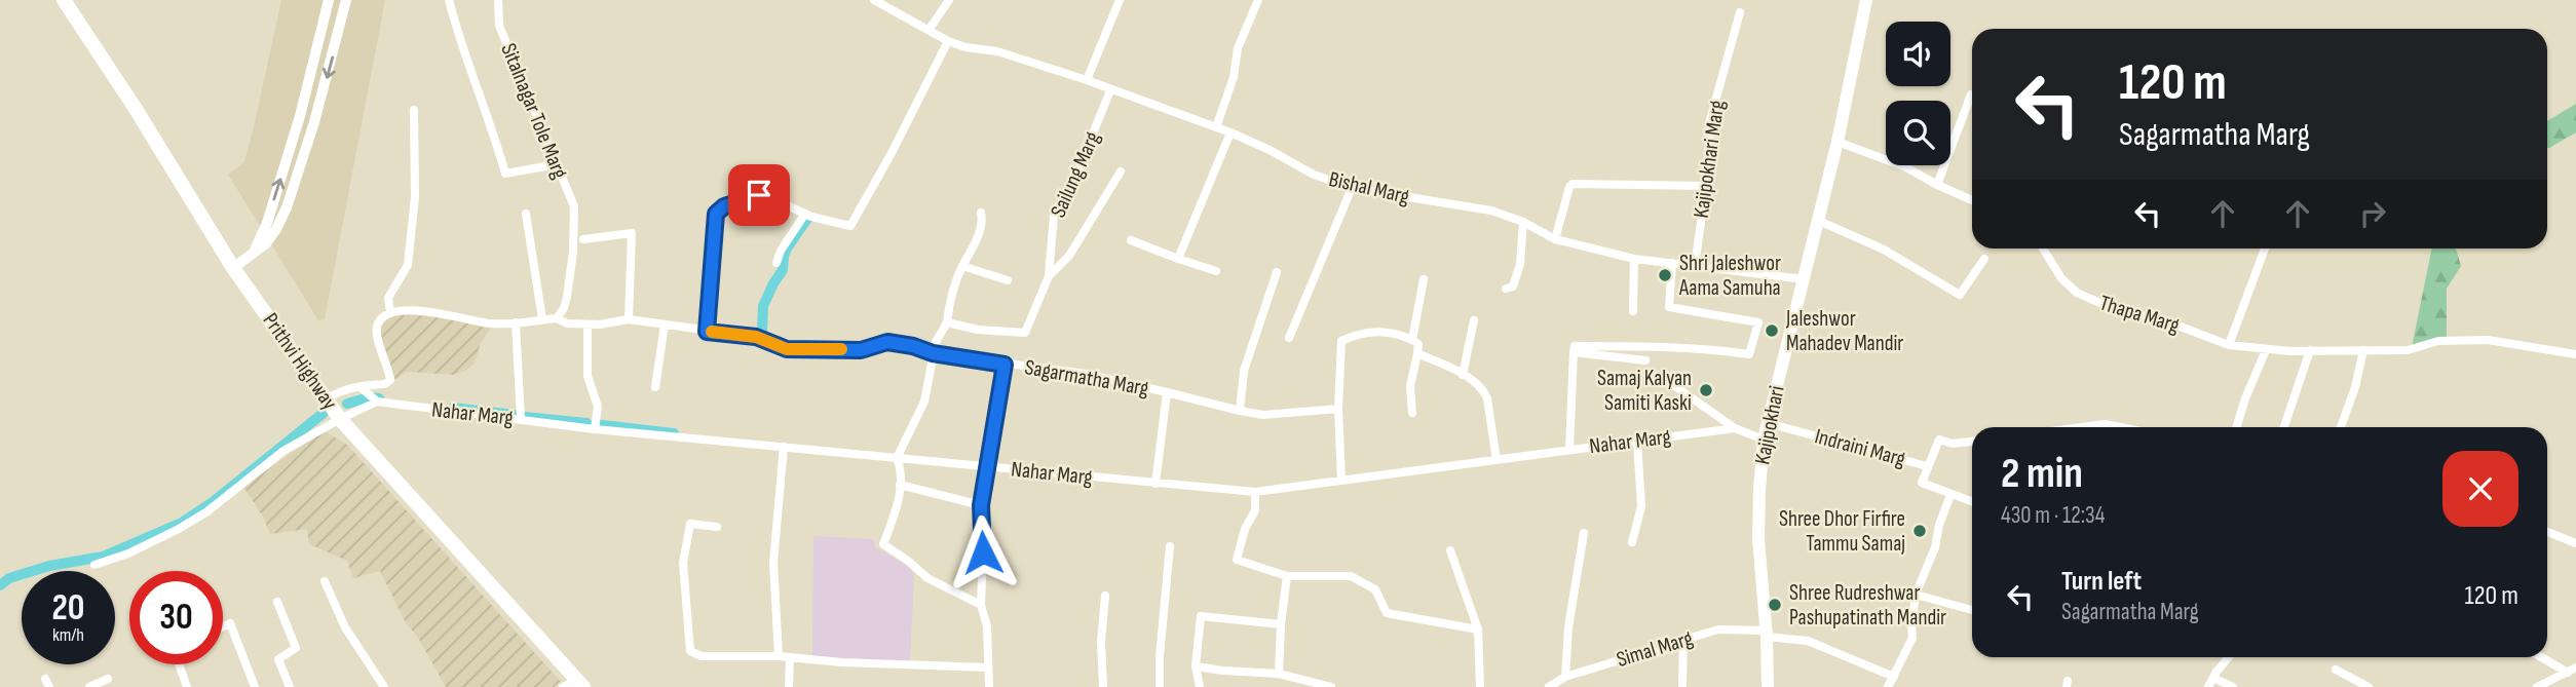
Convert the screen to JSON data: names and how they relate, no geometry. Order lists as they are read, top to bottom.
{
  "streets": {
    "highway": ["Prithvi Highway"],
    "main road": ["Kajipokhari"],
    "street": [
      "Sitalnagar Tole Marg",
      "Kajipokhari Marg",
      "Sailung Marg",
      "Bishal Marg",
      "Thapa Marg",
      "Sagarmatha Marg",
      "Nahar Marg",
      "Indraini Marg",
      "Simal Marg"
    ]
  },
  "crossings": [
    ["Sitalnagar Tole Marg", "Sagarmatha Marg"],
    ["Kajipokhari Marg", "Bishal Marg"],
    ["Sailung Marg", "Bishal Marg"],
    ["Bishal Marg", "Kajipokhari"],
    ["Sagarmatha Marg", "Nahar Marg"],
    ["Nahar Marg", "Kajipokhari"],
    ["Kajipokhari", "Indraini Marg"],
    ["Kajipokhari", "Simal Marg"]
  ],
  "places": [
    "Shri Jaleshwor Aama Samuha",
    "Jaleshwor Mahadev Mandir",
    "Samaj Kalyan Samiti Kaski",
    "Shree Dhor Firfire Tammu Samaj",
    "Shree Rudreshwar Pashupatinath Mandir"
  ],
  "page": {
    "turn": ["120 m", "Sagarmatha Marg"],
    "heading": ["2 min", "430 m · 12:34"],
    "list": [
      {
        "name": "Turn left",
        "note": "Sagarmatha Marg",
        "value": "120 m"
      }
    ],
    "speed": "20 km/h",
    "limit": "30"
  }
}
